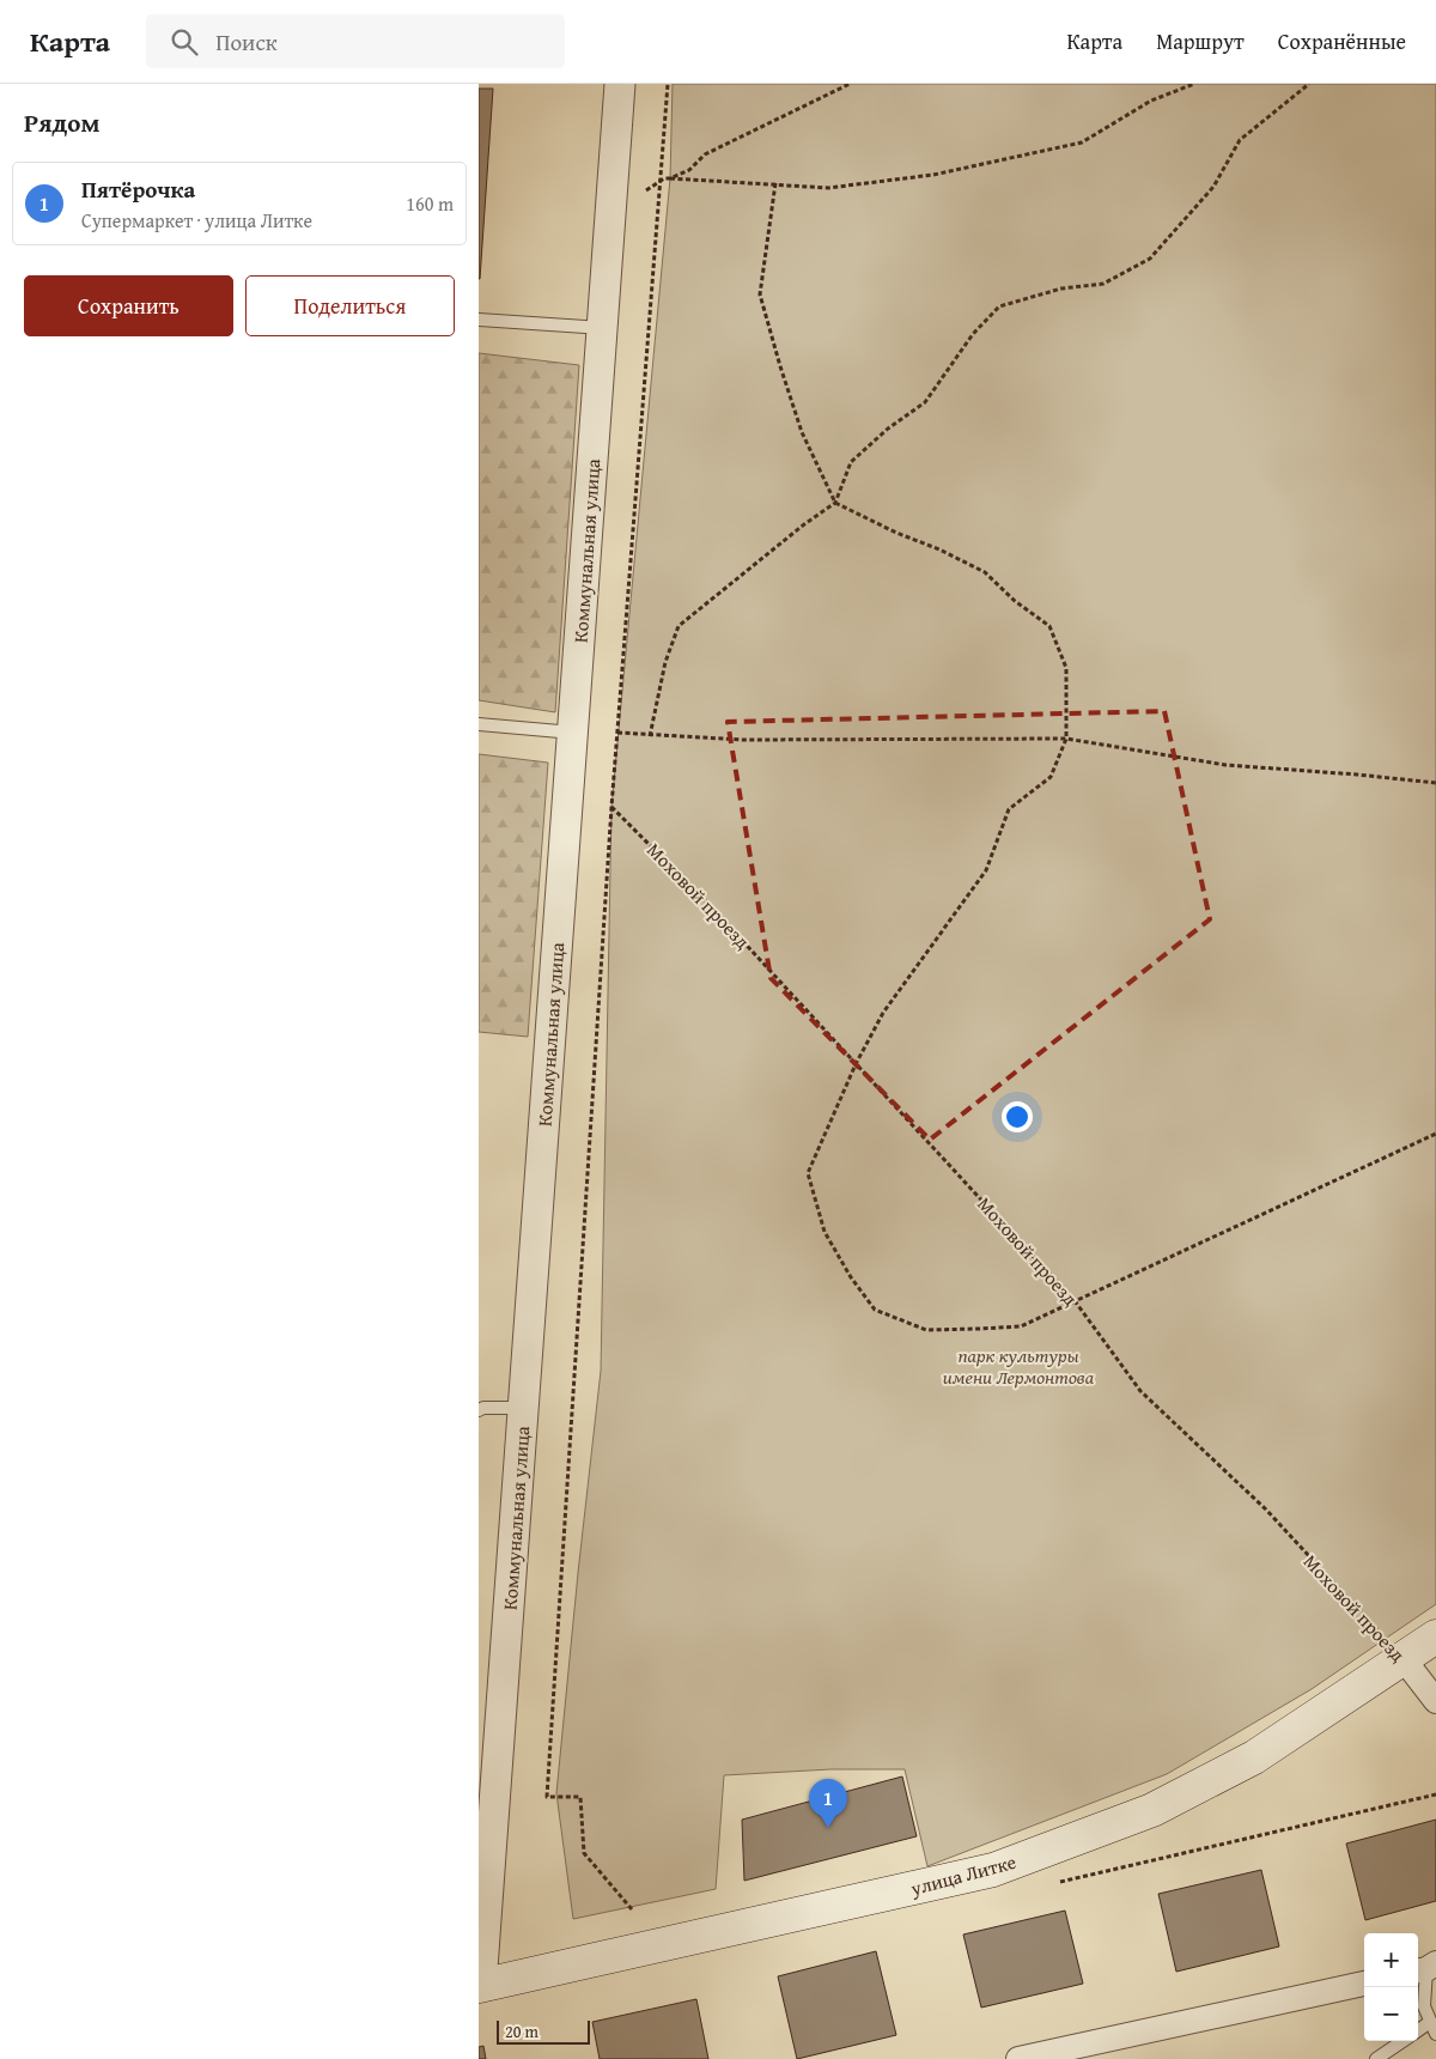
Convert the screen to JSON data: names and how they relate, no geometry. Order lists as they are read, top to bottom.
{
  "streets": {
    "main road": ["улица Литке"],
    "street": ["Коммунальная улица", "Моховой проезд"]
  },
  "crossings": [
    ["Коммунальная улица", "улица Литке"],
    ["Моховой проезд", "улица Литке"]
  ],
  "parks": ["парк культуры имени Лермонтова"],
  "scale_bar": "20 m",
  "page": {
    "header": "Карта",
    "search": "Поиск",
    "nav": ["Карта", "Маршрут", "Сохранённые"],
    "heading": "Рядом",
    "list": [
      {
        "mark": "1",
        "name": "Пятёрочка",
        "note": "Супермаркет · улица Литке",
        "value": "160 m"
      }
    ],
    "buttons": ["Сохранить", "Поделиться"],
    "pins": "1",
    "map_buttons": ["+", "−"],
    "scale": "20 m"
  }
}
